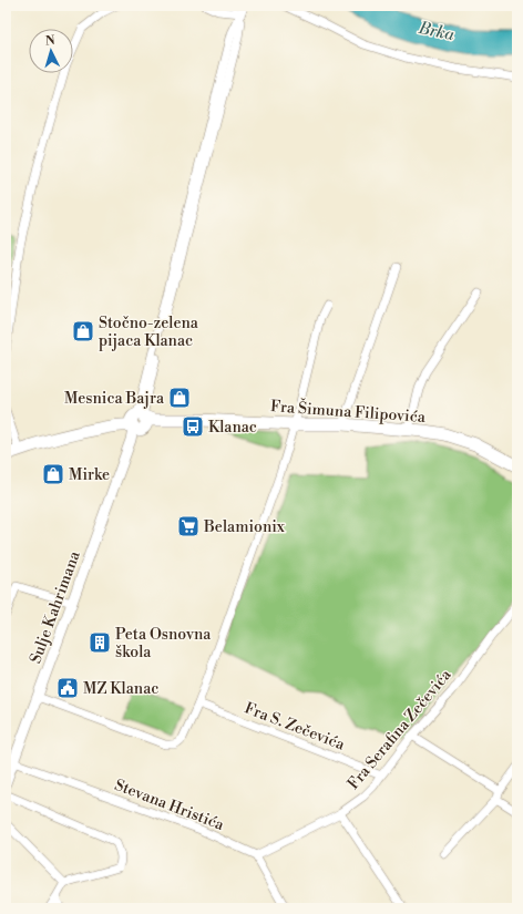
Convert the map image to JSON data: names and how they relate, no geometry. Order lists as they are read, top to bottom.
{
  "streets": {
    "main road": ["Fra Šimuna Filipovića"],
    "street": [
      "Sulje Kahrimana",
      "Fra S. Zečevića",
      "Fra Serafina Zečevića",
      "Stevana Hristića"
    ]
  },
  "crossings": [
    ["Fra Šimuna Filipovića", "Sulje Kahrimana"],
    ["Sulje Kahrimana", "Stevana Hristića"],
    ["Fra S. Zečevića", "Fra Serafina Zečevića"],
    ["Fra Serafina Zečevića", "Stevana Hristića"]
  ],
  "water": ["Brka"],
  "places": {
    "shop": ["Stočno-zelena pijaca Klanac", "Mesnica Bajra", "Mirke"],
    "bus stop": ["Klanac"],
    "supermarket": ["Belamionix"],
    "building": ["Peta Osnovna škola"],
    "public building": ["MZ Klanac"]
  },
  "north": "top"
}
